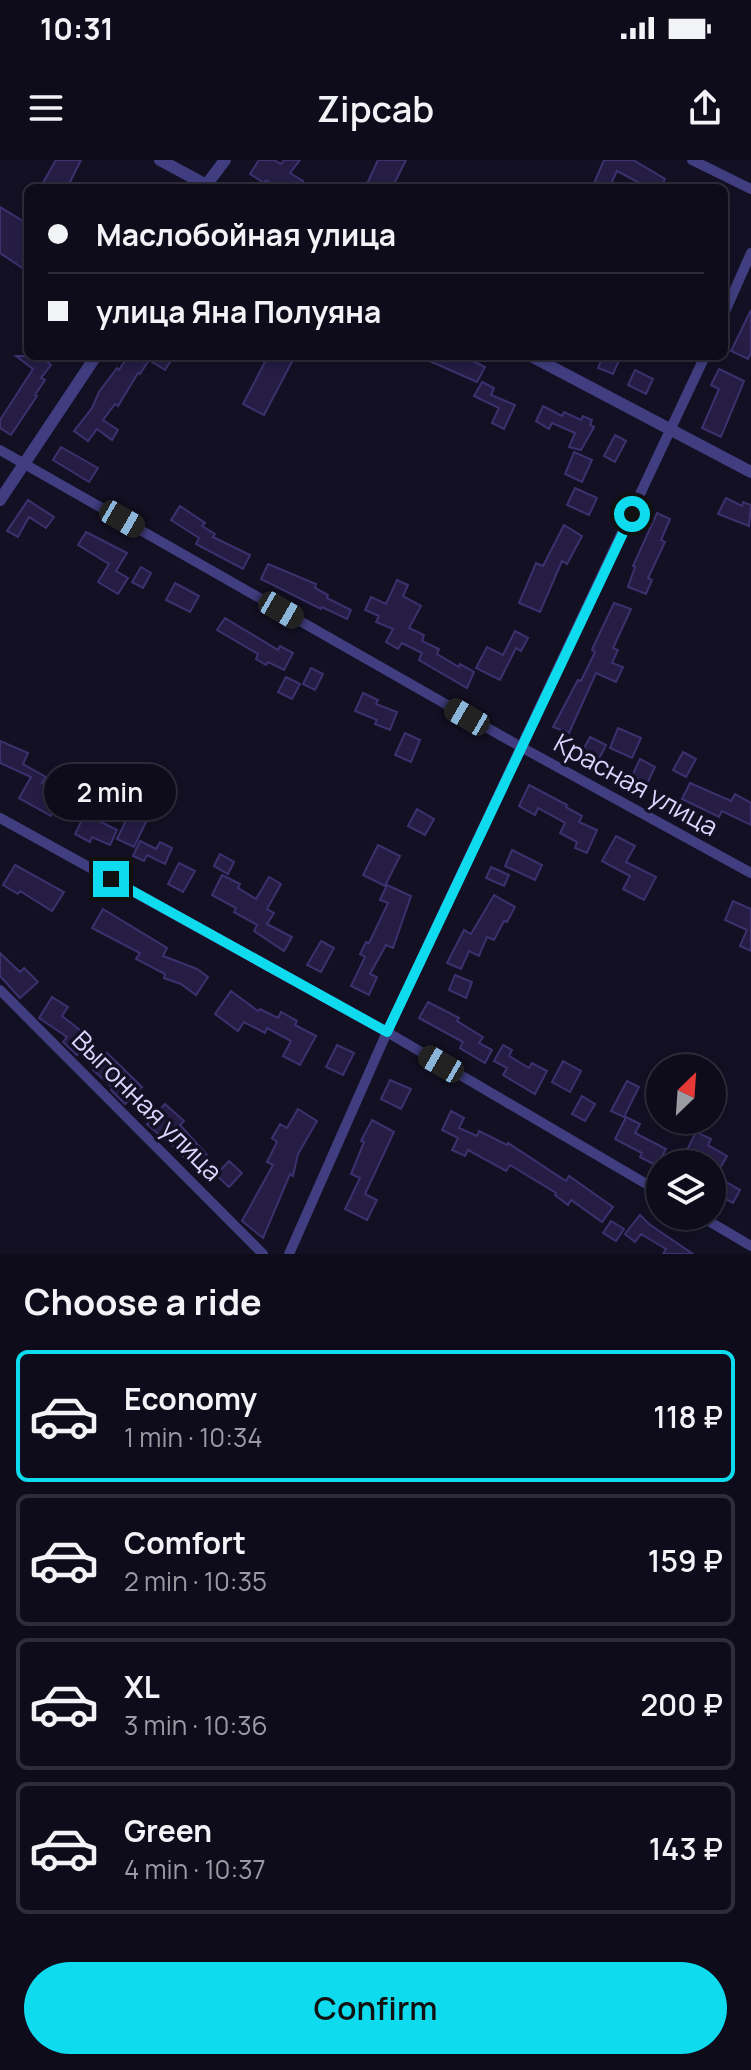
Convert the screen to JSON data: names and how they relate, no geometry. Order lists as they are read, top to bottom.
{
  "streets": {
    "street": ["Красная улица", "Выгонная улица"]
  },
  "north": "top right",
  "page": {
    "status": "10:31",
    "header": "Zipcab",
    "banner": ["Маслобойная улица", "улица Яна Полуяна"],
    "bubble": "2 min",
    "heading": "Choose a ride",
    "list": [
      {
        "name": "Economy",
        "note": "1 min · 10:34",
        "value": "118 ₽"
      },
      {
        "name": "Comfort",
        "note": "2 min · 10:35",
        "value": "159 ₽"
      },
      {
        "name": "XL",
        "note": "3 min · 10:36",
        "value": "200 ₽"
      },
      {
        "name": "Green",
        "note": "4 min · 10:37",
        "value": "143 ₽"
      }
    ],
    "buttons": "Confirm"
  }
}
